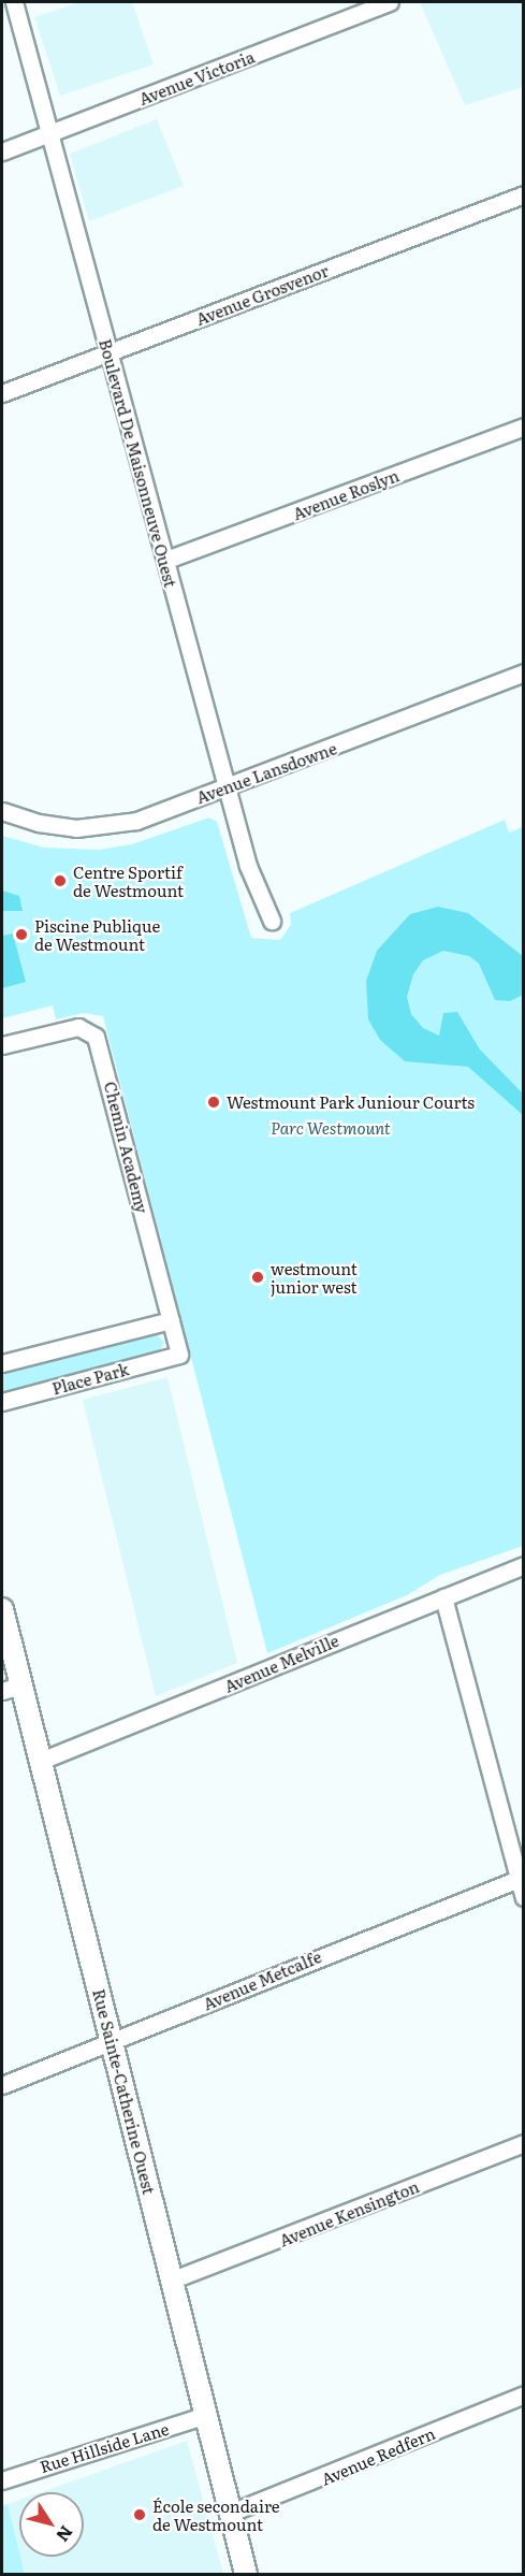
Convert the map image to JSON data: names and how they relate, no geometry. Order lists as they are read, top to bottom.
{
  "streets": {
    "main road": ["Rue Sainte-Catherine Ouest"],
    "street": [
      "Avenue Victoria",
      "Avenue Grosvenor",
      "Boulevard De Maisonneuve Ouest",
      "Avenue Roslyn",
      "Avenue Lansdowne",
      "Chemin Academy",
      "Place Park",
      "Avenue Melville",
      "Avenue Metcalfe",
      "Avenue Kensington",
      "Rue Hillside Lane",
      "Avenue Redfern"
    ]
  },
  "crossings": [
    ["Avenue Victoria", "Boulevard De Maisonneuve Ouest"],
    ["Avenue Grosvenor", "Boulevard De Maisonneuve Ouest"],
    ["Boulevard De Maisonneuve Ouest", "Avenue Roslyn"],
    ["Boulevard De Maisonneuve Ouest", "Avenue Lansdowne"],
    ["Chemin Academy", "Place Park"],
    ["Avenue Melville", "Rue Sainte-Catherine Ouest"],
    ["Avenue Metcalfe", "Rue Sainte-Catherine Ouest"],
    ["Rue Sainte-Catherine Ouest", "Avenue Kensington"],
    ["Rue Sainte-Catherine Ouest", "Rue Hillside Lane"],
    ["Rue Sainte-Catherine Ouest", "Avenue Redfern"]
  ],
  "parks": ["Parc Westmount"],
  "places": [
    "Centre Sportif de Westmount",
    "Piscine Publique de Westmount",
    "Westmount Park Juniour Courts",
    "westmount junior west",
    "École secondaire de Westmount"
  ],
  "north": "bottom right"
}
